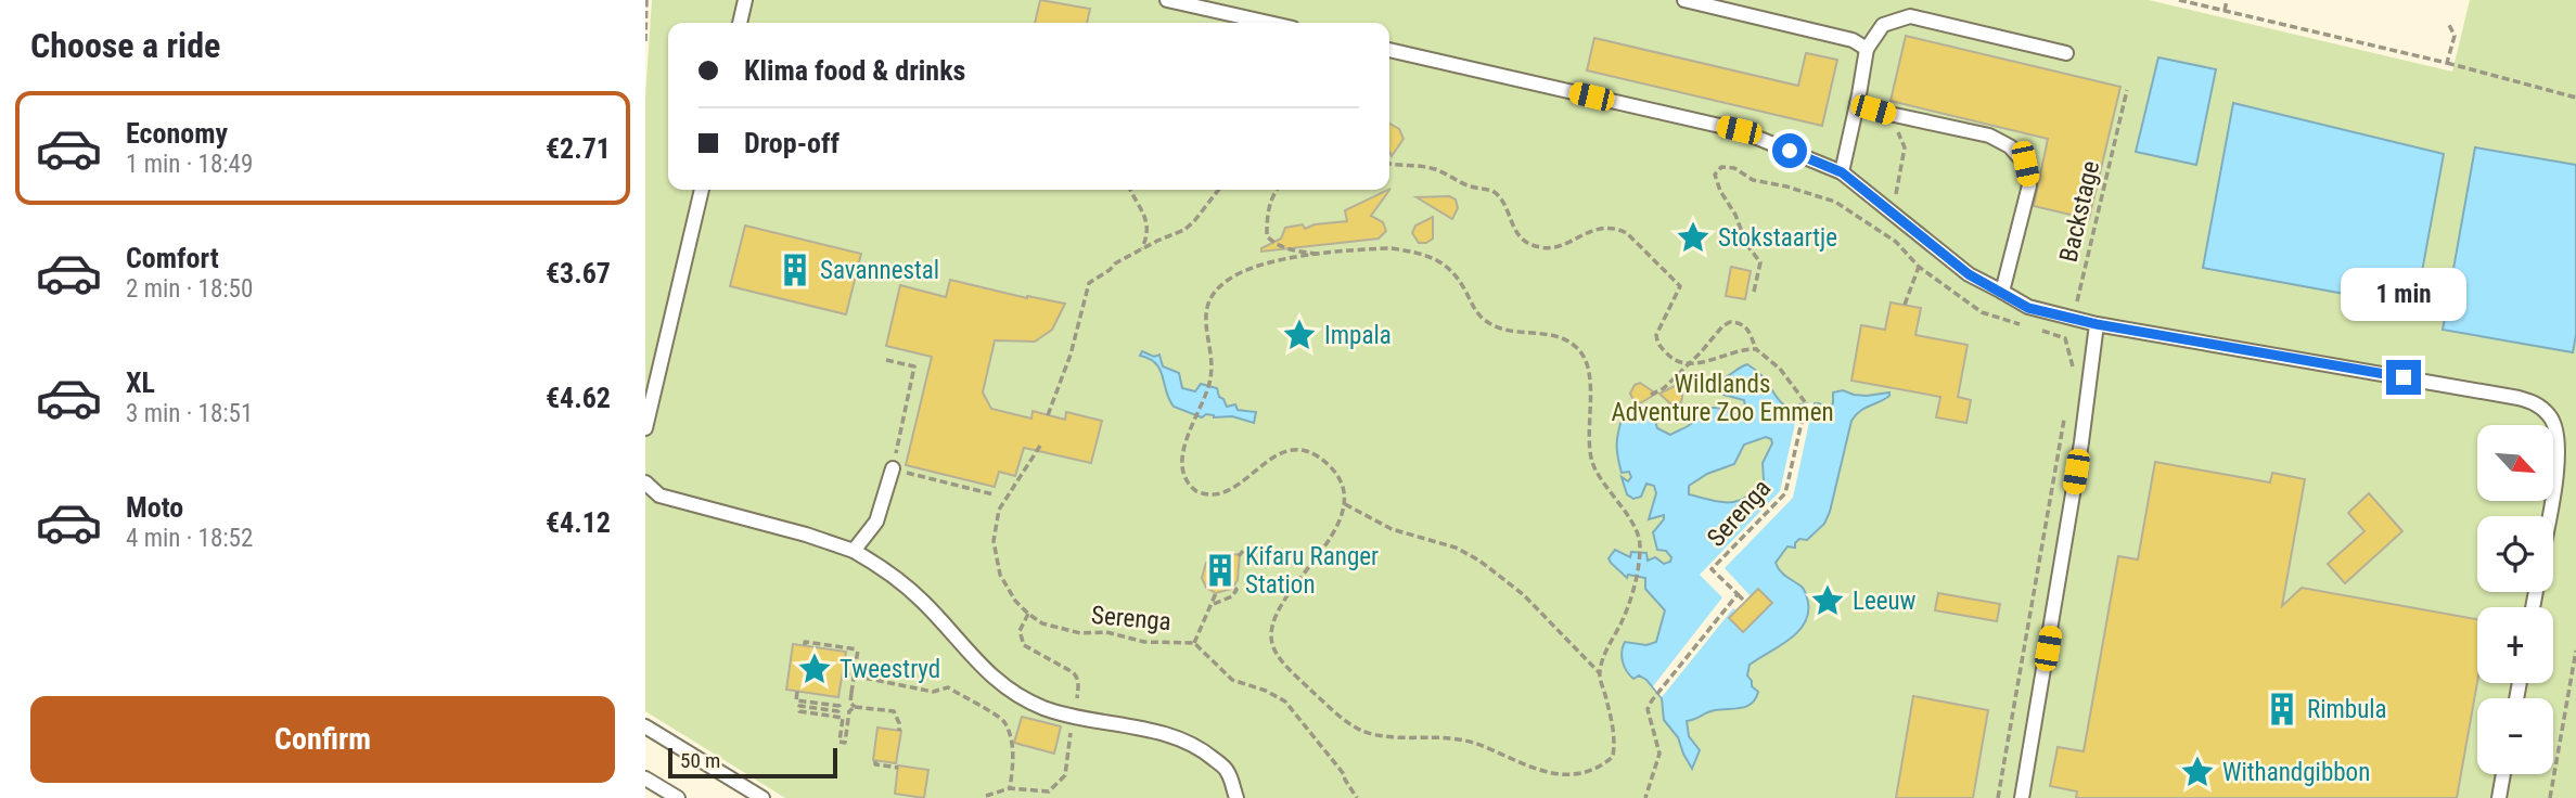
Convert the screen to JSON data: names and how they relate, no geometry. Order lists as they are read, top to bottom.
{
  "streets": {
    "path": ["Backstage", "Serenga"]
  },
  "parks": ["Wildlands Adventure Zoo Emmen"],
  "places": {
    "place": [
      "Stokstaartje",
      "Impala",
      "Leeuw",
      "Tweestryd",
      "Withandgibbon"
    ],
    "building": ["Savannestal", "Kifaru Ranger Station", "Rimbula"]
  },
  "scale_bar": "50 m",
  "north": "bottom right",
  "page": {
    "heading": "Choose a ride",
    "banner": ["Klima food & drinks", "Drop-off"],
    "list": [
      {
        "name": "Economy",
        "note": "1 min · 18:49",
        "value": "€2.71"
      },
      {
        "name": "Comfort",
        "note": "2 min · 18:50",
        "value": "€3.67"
      },
      {
        "name": "XL",
        "note": "3 min · 18:51",
        "value": "€4.62"
      },
      {
        "name": "Moto",
        "note": "4 min · 18:52",
        "value": "€4.12"
      }
    ],
    "bubble": "1 min",
    "map_buttons": ["+", "−"],
    "buttons": "Confirm",
    "scale": "50 m"
  }
}
